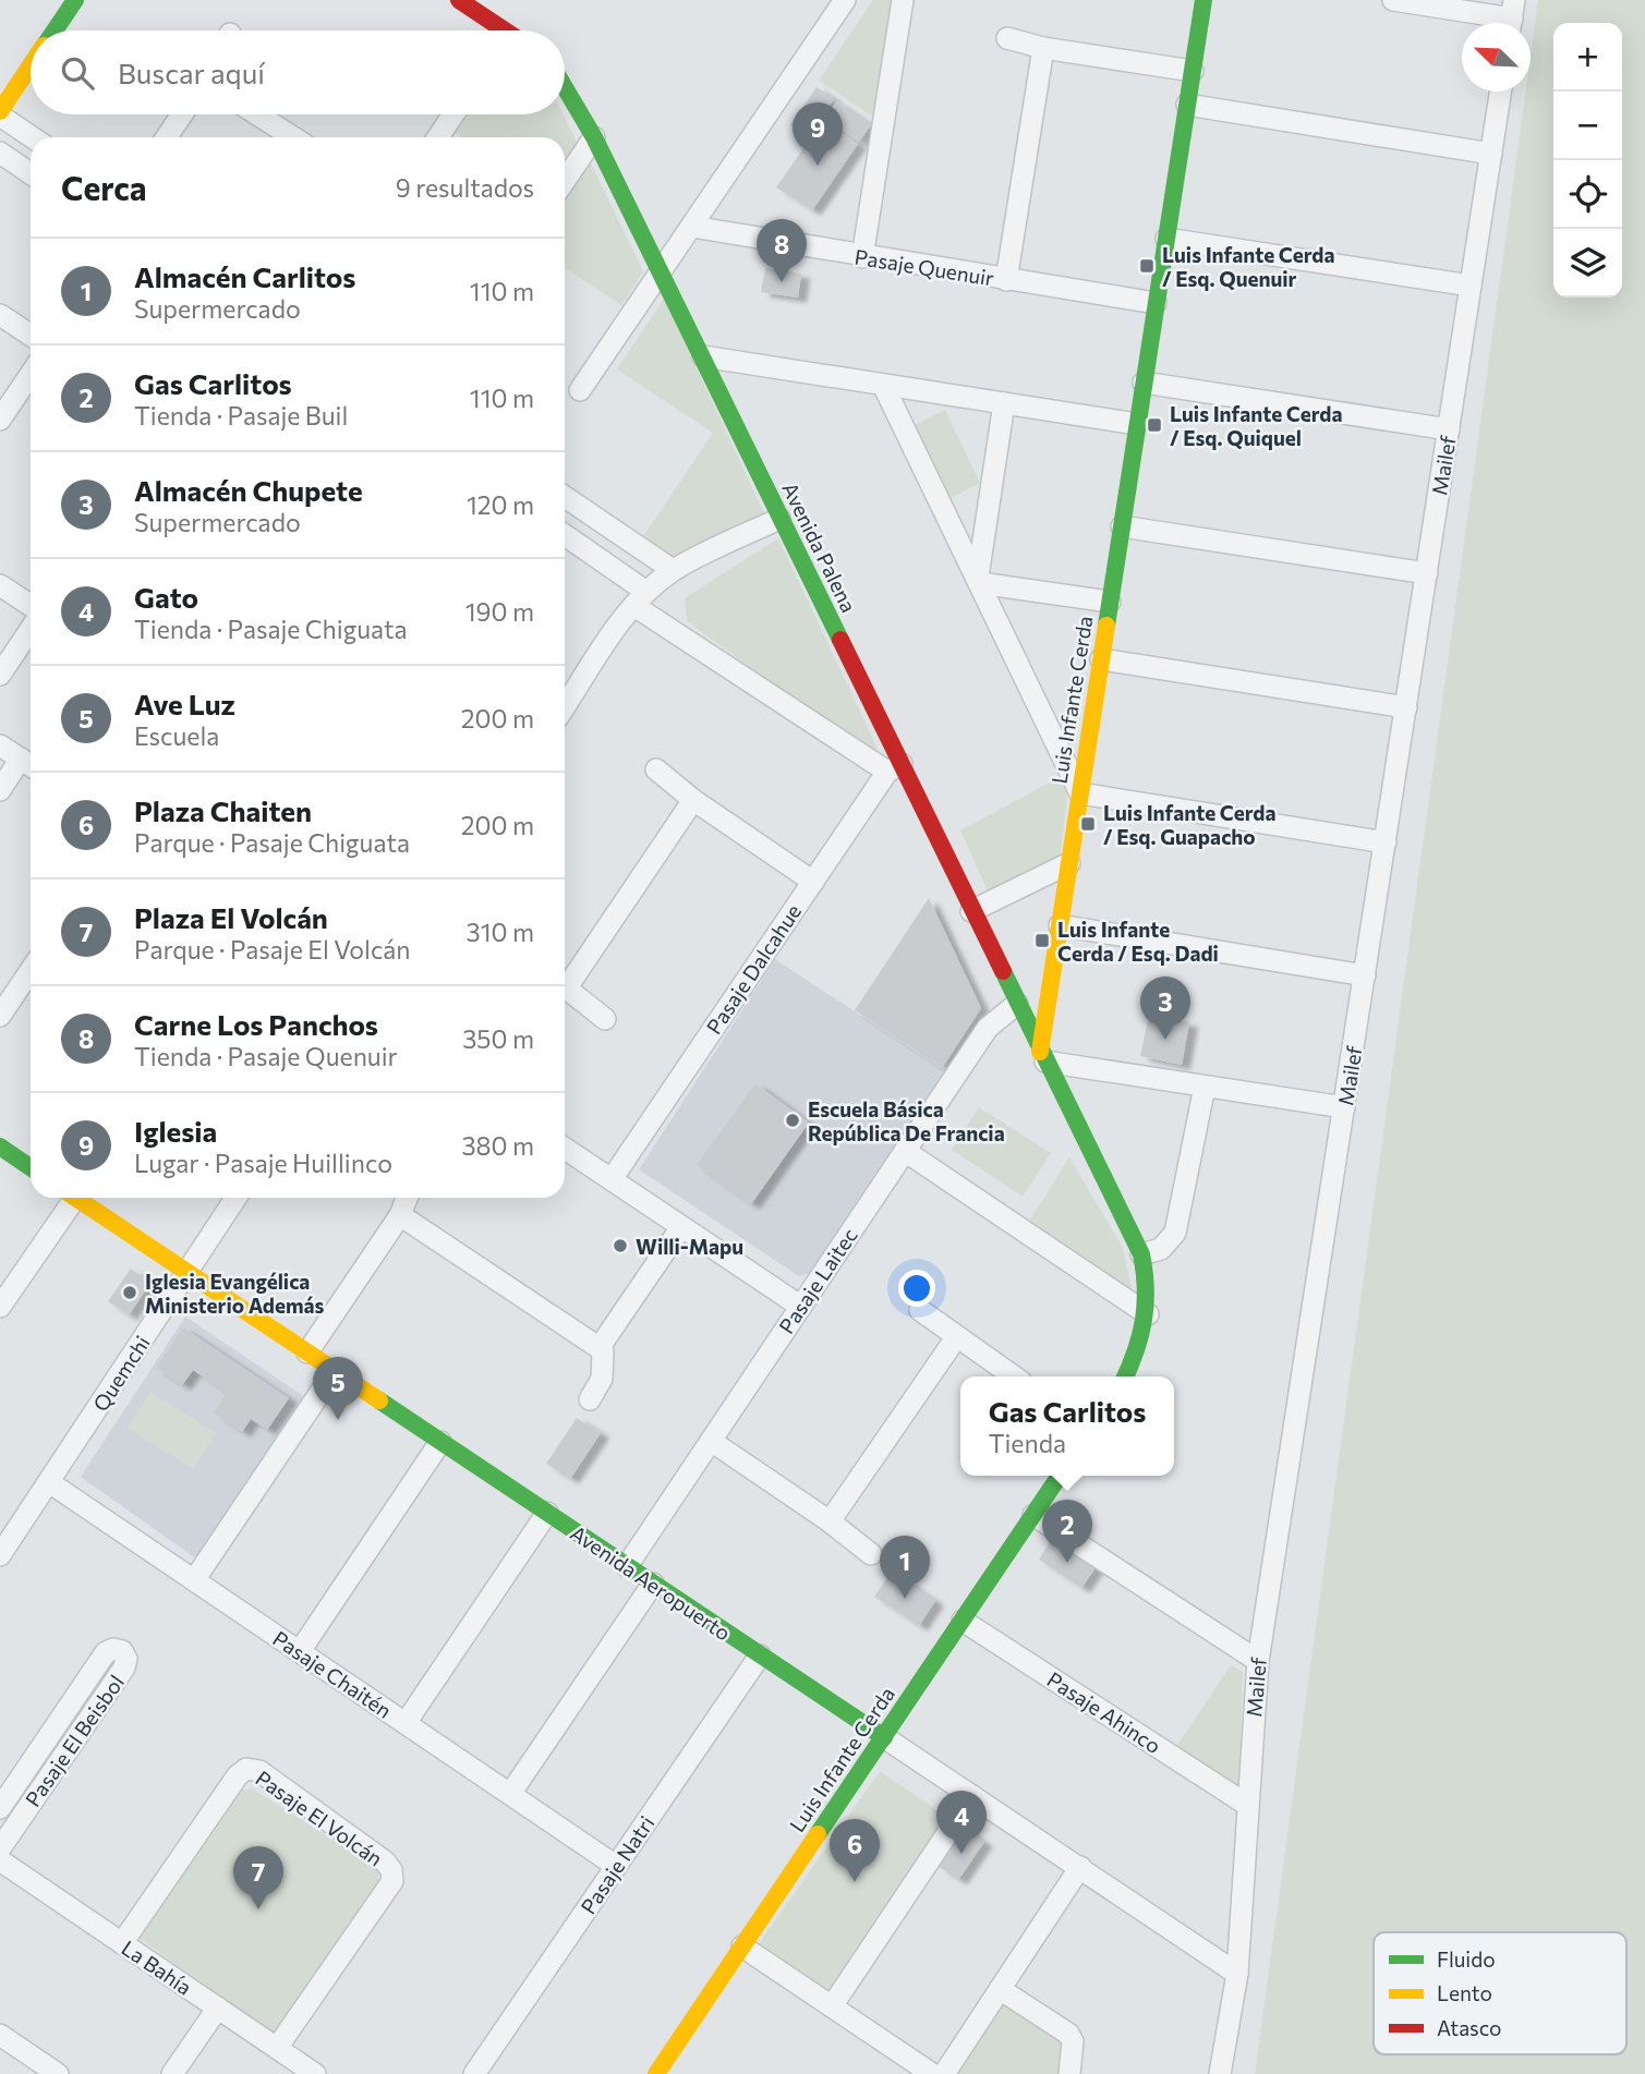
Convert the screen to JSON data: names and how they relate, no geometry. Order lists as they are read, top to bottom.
{
  "streets": {
    "street": [
      "Pasaje Quenuir",
      "Mailef",
      "Avenida Palena",
      "Luis Infante Cerda",
      "Pasaje Dalcahue",
      "Pasaje Laitec",
      "Quemchi",
      "Avenida Aeropuerto",
      "Pasaje Chaitén",
      "Pasaje Ahinco",
      "Pasaje El Beisbol",
      "Pasaje El Volcán",
      "Pasaje Natri",
      "La Bahía"
    ]
  },
  "crossings": [
    ["Pasaje Quenuir", "Luis Infante Cerda"],
    ["Mailef", "Avenida Aeropuerto"],
    ["Mailef", "Pasaje Ahinco"],
    ["Avenida Palena", "Luis Infante Cerda"],
    ["Avenida Palena", "Pasaje Dalcahue"],
    ["Avenida Palena", "Pasaje Laitec"],
    ["Luis Infante Cerda", "Avenida Aeropuerto"],
    ["Luis Infante Cerda", "Pasaje Ahinco"],
    ["Pasaje Laitec", "Avenida Aeropuerto"],
    ["Quemchi", "Avenida Aeropuerto"],
    ["Quemchi", "Pasaje Chaitén"],
    ["Avenida Aeropuerto", "Pasaje Natri"],
    ["Pasaje Chaitén", "Pasaje Natri"],
    ["Pasaje El Volcán", "La Bahía"]
  ],
  "places": {
    "transit": [
      "Luis Infante Cerda / Esq. Quenuir",
      "Luis Infante Cerda / Esq. Quiquel",
      "Luis Infante Cerda / Esq. Guapacho",
      "Luis Infante Cerda / Esq. Dadi"
    ],
    "other": ["Escuela Básica República De Francia", "Willi-Mapu", "Iglesia Evangélica Ministerio Además"]
  },
  "legend": ["Fluido", "Lento", "Atasco"],
  "north": "top left",
  "page": {
    "map_buttons": ["+", "−"],
    "search": "Buscar aquí",
    "pins": [
      "9",
      "8",
      "3",
      "5",
      "2",
      "1",
      "4",
      "6",
      "7"
    ],
    "heading": ["Cerca", "9 resultados"],
    "list": [
      {
        "mark": "1",
        "name": "Almacén Carlitos",
        "note": "Supermercado",
        "value": "110 m"
      },
      {
        "mark": "2",
        "name": "Gas Carlitos",
        "note": "Tienda · Pasaje Buil",
        "value": "110 m"
      },
      {
        "mark": "3",
        "name": "Almacén Chupete",
        "note": "Supermercado",
        "value": "120 m"
      },
      {
        "mark": "4",
        "name": "Gato",
        "note": "Tienda · Pasaje Chiguata",
        "value": "190 m"
      },
      {
        "mark": "5",
        "name": "Ave Luz",
        "note": "Escuela",
        "value": "200 m"
      },
      {
        "mark": "6",
        "name": "Plaza Chaiten",
        "note": "Parque · Pasaje Chiguata",
        "value": "200 m"
      },
      {
        "mark": "7",
        "name": "Plaza El Volcán",
        "note": "Parque · Pasaje El Volcán",
        "value": "310 m"
      },
      {
        "mark": "8",
        "name": "Carne Los Panchos",
        "note": "Tienda · Pasaje Quenuir",
        "value": "350 m"
      },
      {
        "mark": "9",
        "name": "Iglesia",
        "note": "Lugar · Pasaje Huillinco",
        "value": "380 m"
      }
    ],
    "popup": ["Gas Carlitos", "Tienda"]
  }
}
